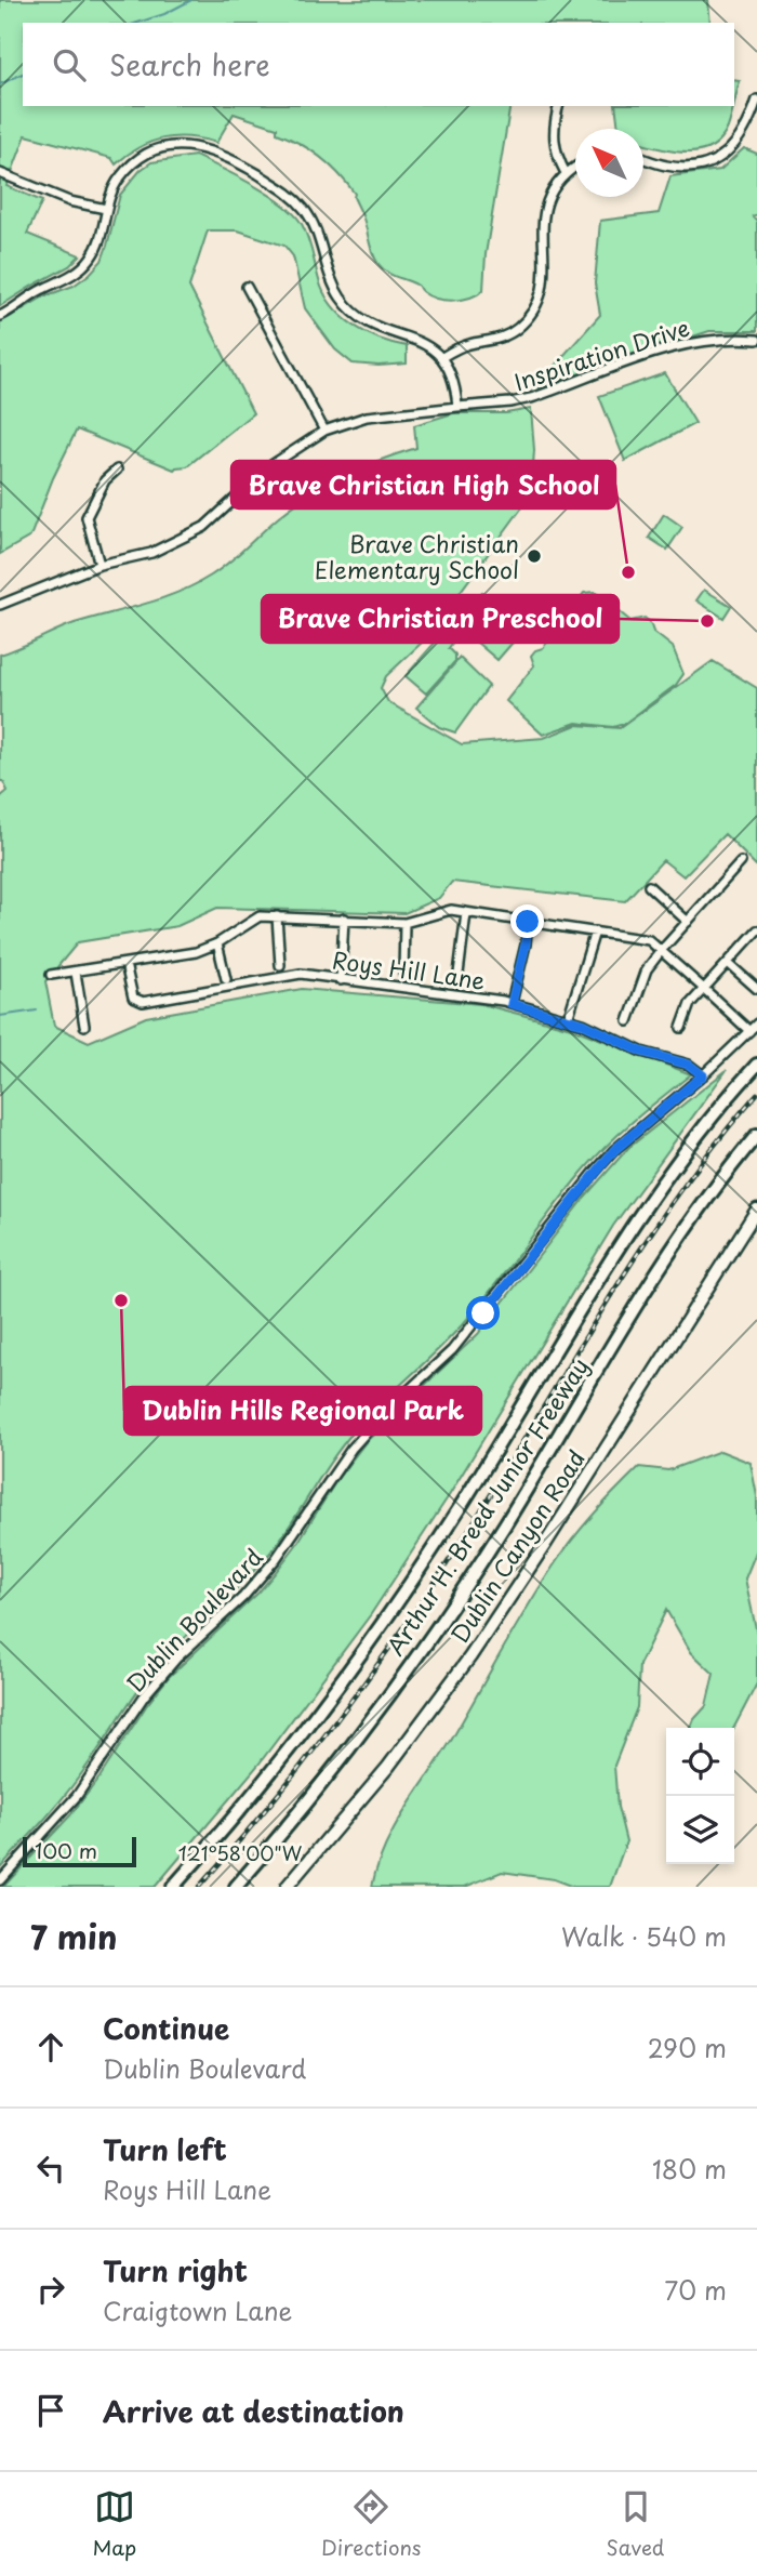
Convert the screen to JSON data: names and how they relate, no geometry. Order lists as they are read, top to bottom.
{
  "streets": {
    "highway": ["Arthur H. Breed Junior Freeway"],
    "main road": ["Dublin Canyon Road"],
    "street": ["Inspiration Drive", "Roys Hill Lane", "Dublin Boulevard"]
  },
  "crossings": [
    ["Roys Hill Lane", "Dublin Boulevard"]
  ],
  "places": [
    "Brave Christian Elementary School",
    "Brave Christian High School",
    "Brave Christian Preschool",
    "Dublin Hills Regional Park"
  ],
  "scale_bar": "100 m",
  "north": "top left",
  "page": {
    "search": "Search here",
    "scale": "100 m",
    "heading": ["7 min", "Walk · 540 m"],
    "list": [
      ["Continue", "Dublin Boulevard", "290 m"],
      ["Turn left", "Roys Hill Lane", "180 m"],
      ["Turn right", "Craigtown Lane", "70 m"],
      "Arrive at destination"
    ],
    "nav": ["Map", "Directions", "Saved"]
  },
  "coordinates": ["121°58'00\"W"]
}
